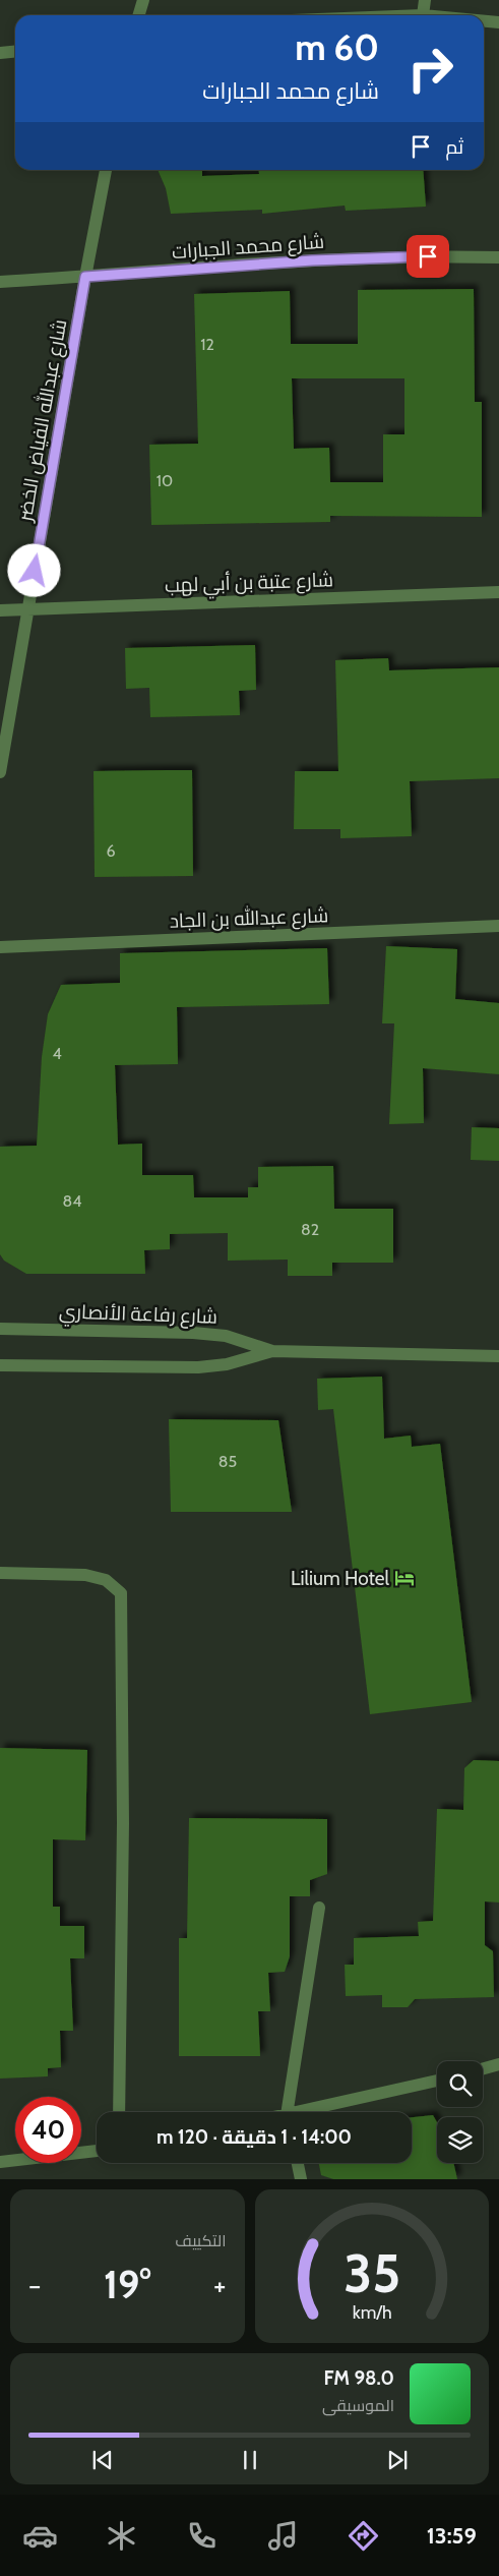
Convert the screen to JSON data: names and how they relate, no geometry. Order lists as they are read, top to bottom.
{
  "streets": {
    "street": [
      "شارع محمد الجبارات",
      "شارع عبدالله الفياض الخضر",
      "شارع عتبة بن أبي لهب",
      "شارع عبدالله بن الجاد",
      "شارع رفاعة الأنصاري"
    ]
  },
  "crossings": [
    ["شارع محمد الجبارات", "شارع عبدالله الفياض الخضر"],
    ["شارع عبدالله الفياض الخضر", "شارع عتبة بن أبي لهب"]
  ],
  "places": {
    "hotel": ["Lilium Hotel"]
  },
  "house_numbers": [
    "12",
    "10",
    "6",
    "4",
    "84",
    "82",
    "85"
  ],
  "page": {
    "turn": ["60 m", "شارع محمد الجبارات"],
    "then": "ثم",
    "limit": "40",
    "trip": "14:00 · 1 دقيقة · 120 m",
    "tile": "التكييف",
    "heat": ["−", "19°", "+"],
    "song": ["98.0 FM", "الموسيقى"],
    "tabs": "13:59",
    "gauge": ["35", "km/h"]
  }
}
